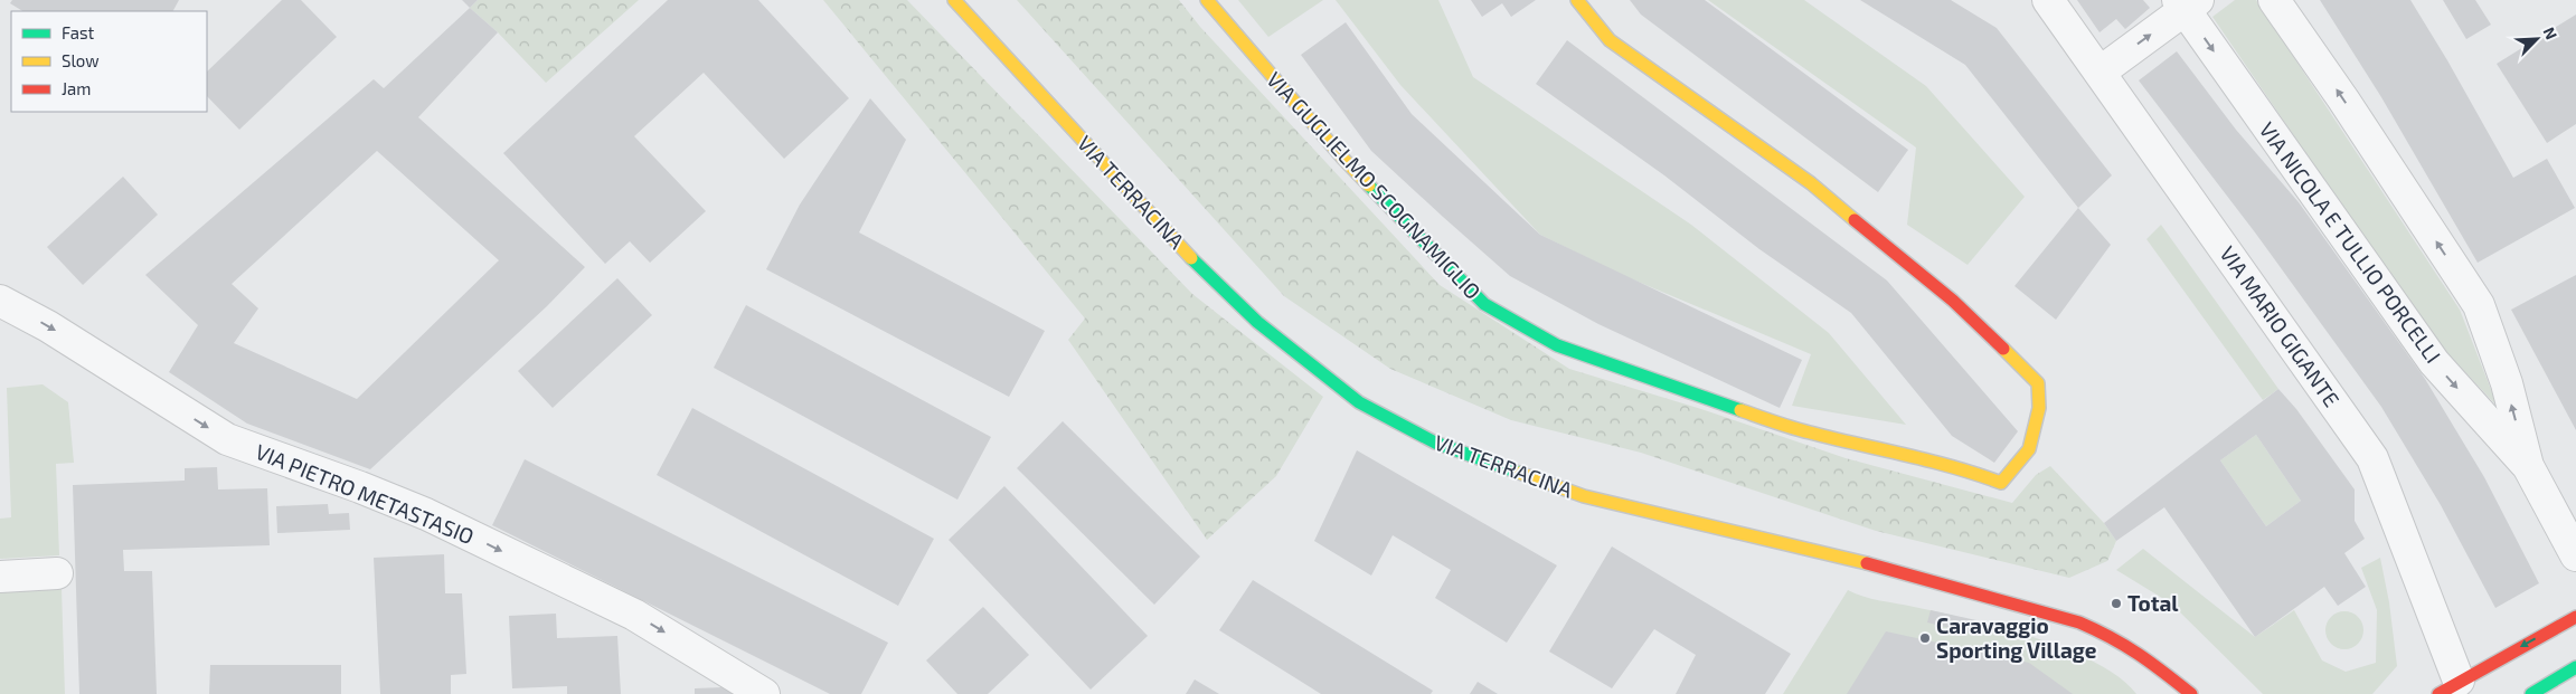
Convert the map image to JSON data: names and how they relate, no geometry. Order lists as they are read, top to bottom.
{
  "streets": {
    "street": [
      "VIA GUGLIELMO SCOGNAMIGLIO",
      "VIA TERRACINA",
      "VIA NICOLA E TULLIO PORCELLI",
      "VIA MARIO GIGANTE",
      "VIA PIETRO METASTASIO"
    ]
  },
  "crossings": [
    ["VIA NICOLA E TULLIO PORCELLI", "VIA MARIO GIGANTE"]
  ],
  "one_way": ["VIA PIETRO METASTASIO"],
  "places": ["Total", "Caravaggio Sporting Village"],
  "legend": ["Fast", "Slow", "Jam"],
  "north": "top right"
}
